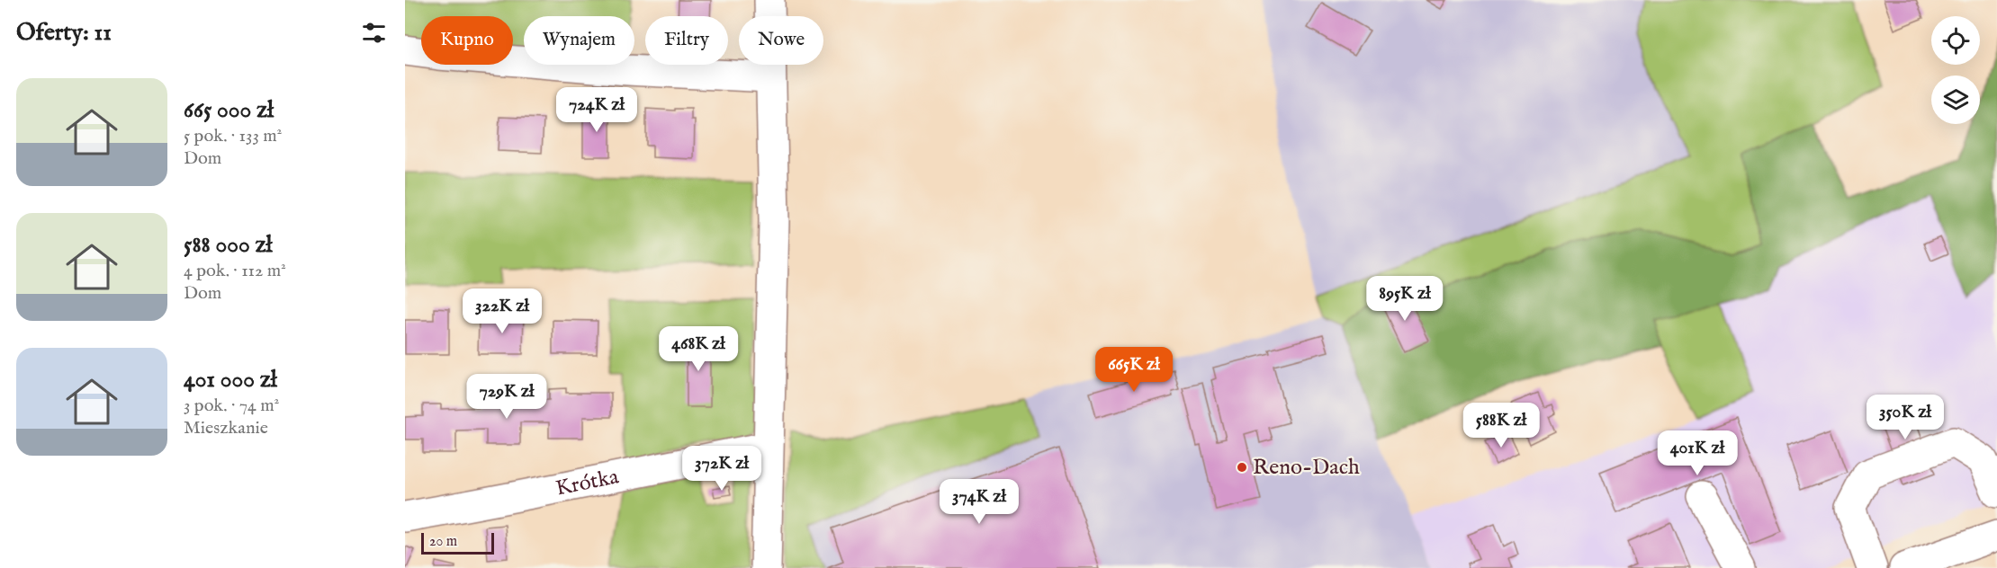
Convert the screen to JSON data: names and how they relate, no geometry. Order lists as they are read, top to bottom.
{
  "streets": {
    "street": ["Krótka"]
  },
  "places": ["Reno-Dach"],
  "scale_bar": "20 m",
  "page": {
    "heading": "Oferty: 11",
    "chip": [
      "Kupno",
      "Wynajem",
      "Filtry",
      "Nowe"
    ],
    "list": [
      {
        "name": "665 000 zł",
        "note": "5 pok. · 133 m² · Dom"
      },
      {
        "name": "588 000 zł",
        "note": "4 pok. · 112 m² · Dom"
      },
      {
        "name": "401 000 zł",
        "note": "3 pok. · 74 m² · Mieszkanie"
      }
    ],
    "price": [
      "724K zł",
      "895K zł",
      "322K zł",
      "468K zł",
      "665K zł",
      "729K zł",
      "350K zł",
      "588K zł",
      "401K zł",
      "372K zł",
      "374K zł"
    ],
    "scale": "20 m"
  }
}
